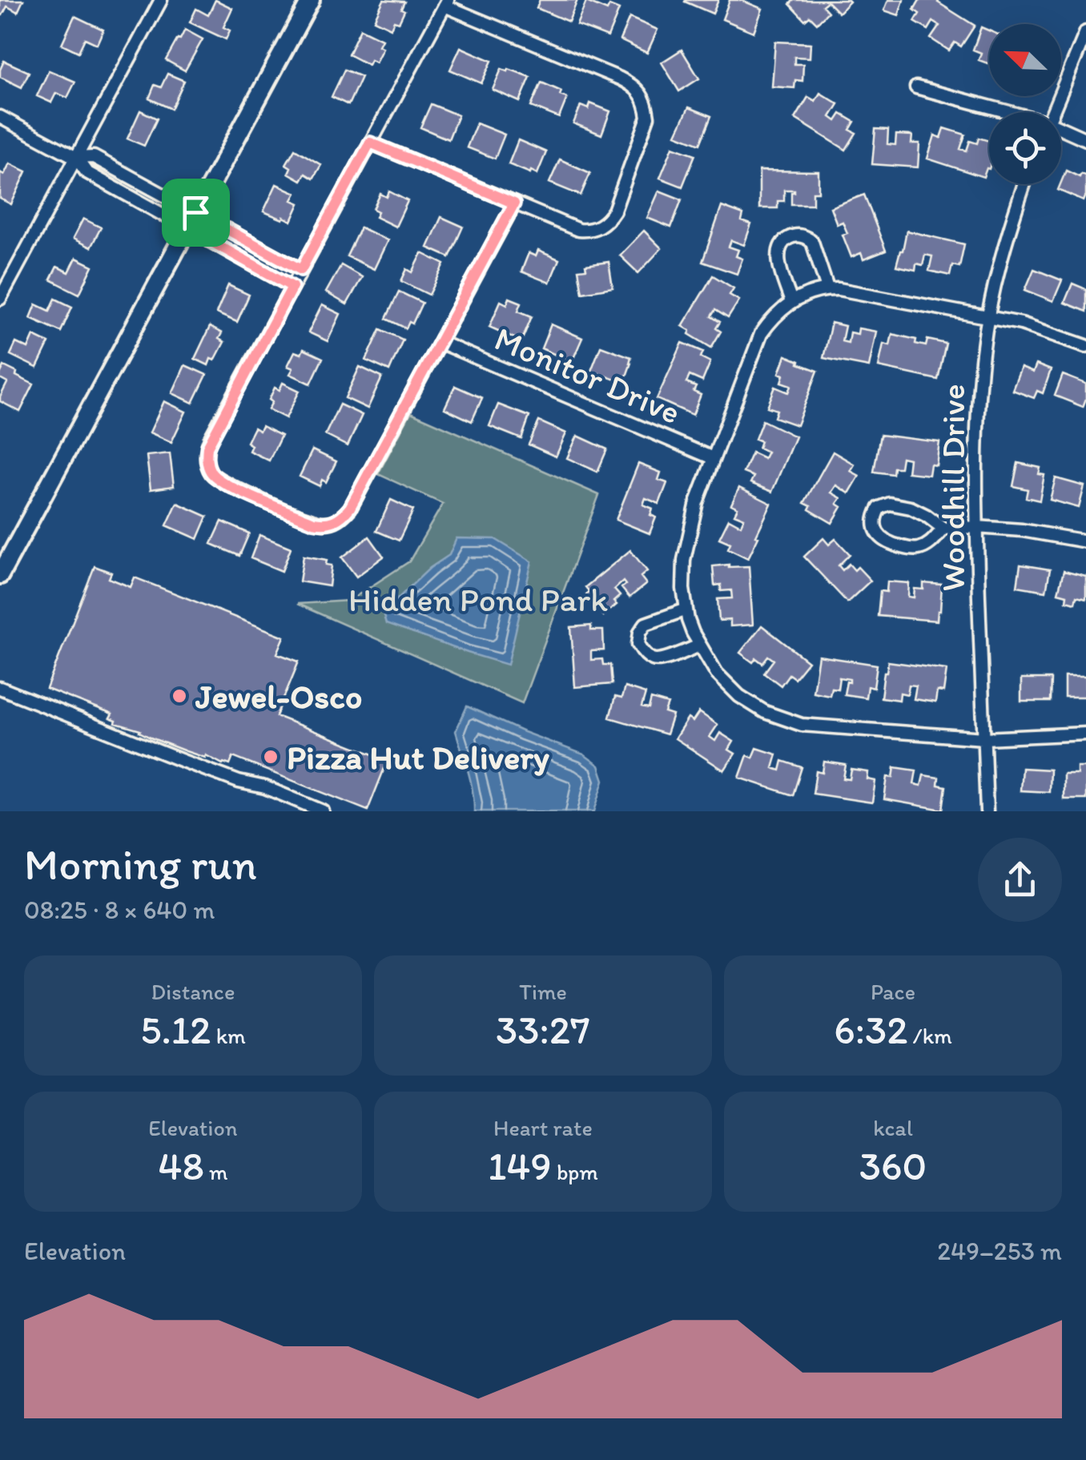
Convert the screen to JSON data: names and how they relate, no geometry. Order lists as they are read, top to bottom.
{
  "streets": {
    "street": ["Monitor Drive", "Woodhill Drive"]
  },
  "parks": ["Hidden Pond Park"],
  "places": ["Jewel-Osco", "Pizza Hut Delivery"],
  "north": "top left",
  "page": {
    "heading": ["Morning run", "08:25 · 8 × 640 m"],
    "stats": [
      ["Distance", "5.12 km"],
      ["Time", "33:27"],
      ["Pace", "6:32 /km"],
      ["Elevation", "48 m"],
      ["Heart rate", "149 bpm"],
      ["kcal", "360"]
    ],
    "chart": ["Elevation", "249–253 m"]
  }
}
